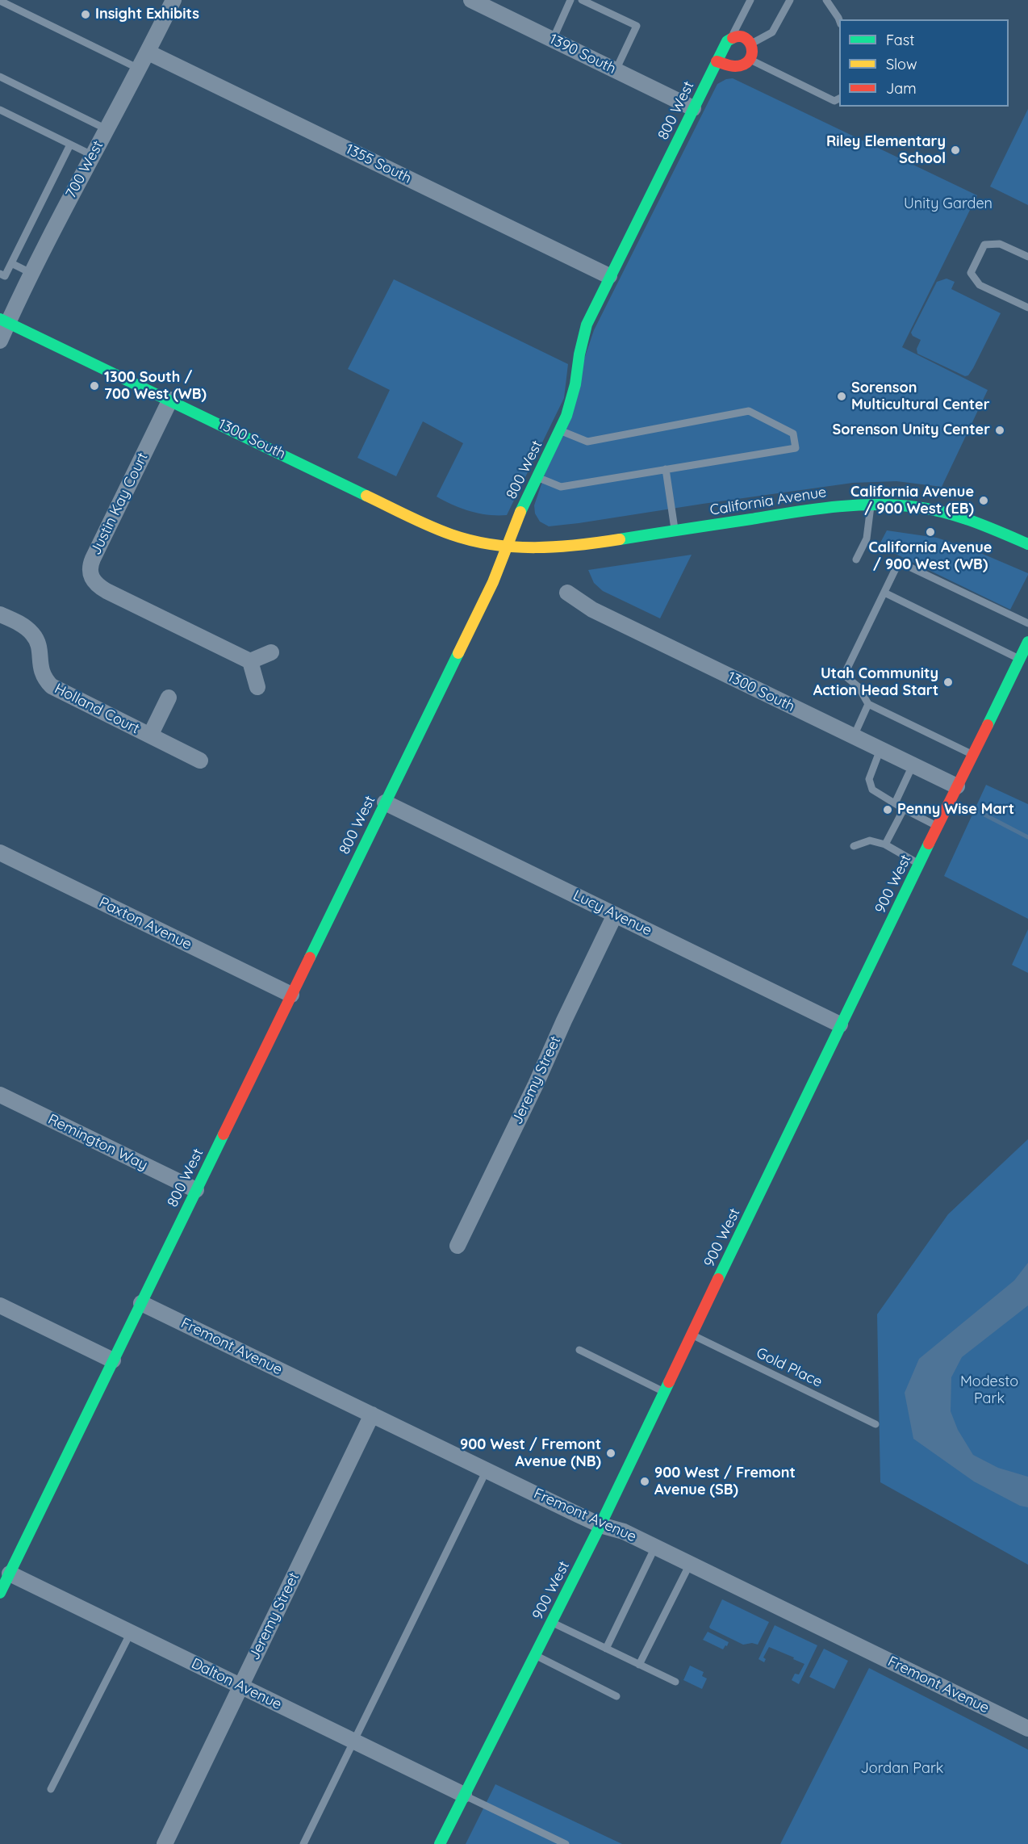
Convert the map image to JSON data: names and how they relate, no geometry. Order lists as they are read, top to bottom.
{
  "streets": {
    "main road": [
      "800 West",
      "1300 South",
      "California Avenue",
      "900 West"
    ],
    "street": [
      "1390 South",
      "1355 South",
      "700 West",
      "Justin Kay Court",
      "Holland Court",
      "Lucy Avenue",
      "Paxton Avenue",
      "Jeremy Street",
      "Remington Way",
      "Fremont Avenue",
      "Dalton Avenue"
    ],
    "lane": ["Gold Place"]
  },
  "crossings": [
    ["1390 South", "800 West"],
    ["800 West", "1355 South"],
    ["800 West", "1300 South"],
    ["800 West", "California Avenue"],
    ["800 West", "Lucy Avenue"],
    ["800 West", "Paxton Avenue"],
    ["800 West", "Remington Way"],
    ["800 West", "Fremont Avenue"],
    ["800 West", "Dalton Avenue"],
    ["1355 South", "700 West"],
    ["700 West", "1300 South"],
    ["1300 South", "California Avenue"],
    ["1300 South", "Justin Kay Court"],
    ["1300 South", "900 West"],
    ["900 West", "Lucy Avenue"],
    ["900 West", "Fremont Avenue"],
    ["900 West", "Gold Place"],
    ["900 West", "Dalton Avenue"],
    ["Lucy Avenue", "Jeremy Street"],
    ["Jeremy Street", "Fremont Avenue"],
    ["Jeremy Street", "Dalton Avenue"]
  ],
  "parks": ["Unity Garden", "Modesto Park", "Jordan Park"],
  "places": [
    "Insight Exhibits",
    "Riley Elementary School",
    "1300 South / 700 West (WB)",
    "Sorenson Multicultural Center",
    "Sorenson Unity Center",
    "California Avenue / 900 West (EB)",
    "California Avenue / 900 West (WB)",
    "Utah Community Action Head Start",
    "Penny Wise Mart",
    "900 West / Fremont Avenue (NB)",
    "900 West / Fremont Avenue (SB)"
  ],
  "legend": ["Fast", "Slow", "Jam"]
}
